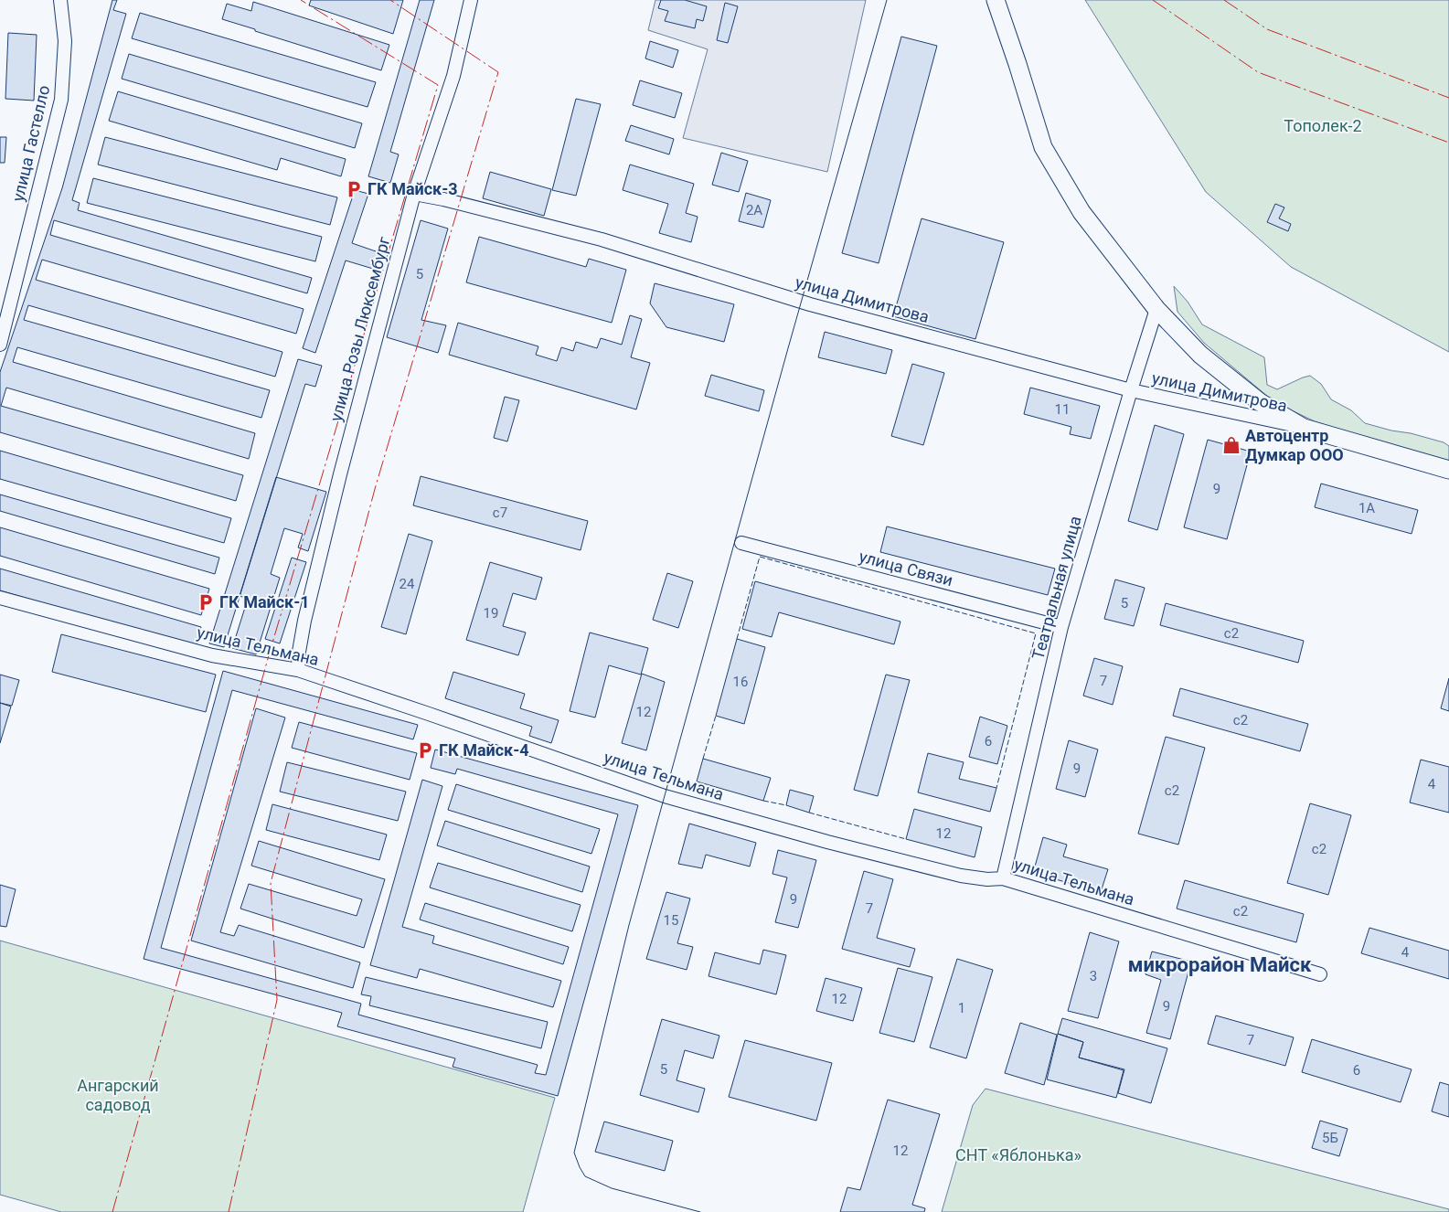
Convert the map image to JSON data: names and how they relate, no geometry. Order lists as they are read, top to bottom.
{
  "streets": {
    "street": [
      "улица Гастелло",
      "улица Димитрова",
      "улица Розы Люксембург",
      "улица Связи",
      "Театральная улица",
      "улица Тельмана"
    ]
  },
  "crossings": [
    ["улица Димитрова", "улица Розы Люксембург"],
    ["улица Димитрова", "Театральная улица"],
    ["улица Розы Люксембург", "улица Тельмана"],
    ["улица Связи", "Театральная улица"],
    ["Театральная улица", "улица Тельмана"]
  ],
  "districts": ["микрорайон Майск"],
  "parks": ["Тополек-2", "Ангарский садовод", "СНТ «Яблонька»"],
  "places": {
    "parking": ["ГК Майск-3", "ГК Майск-1", "ГК Майск-4"],
    "shop": ["Автоцентр Думкар ООО"]
  },
  "house_numbers": [
    "2А",
    "5",
    "11",
    "9",
    "1А",
    "с7",
    "24",
    "5",
    "19",
    "с2",
    "7",
    "16",
    "12",
    "с2",
    "6",
    "9",
    "4",
    "с2",
    "12",
    "с2",
    "9",
    "7",
    "с2",
    "15",
    "4",
    "3",
    "12",
    "9",
    "1",
    "7",
    "5",
    "6",
    "5Б",
    "12"
  ]
}
